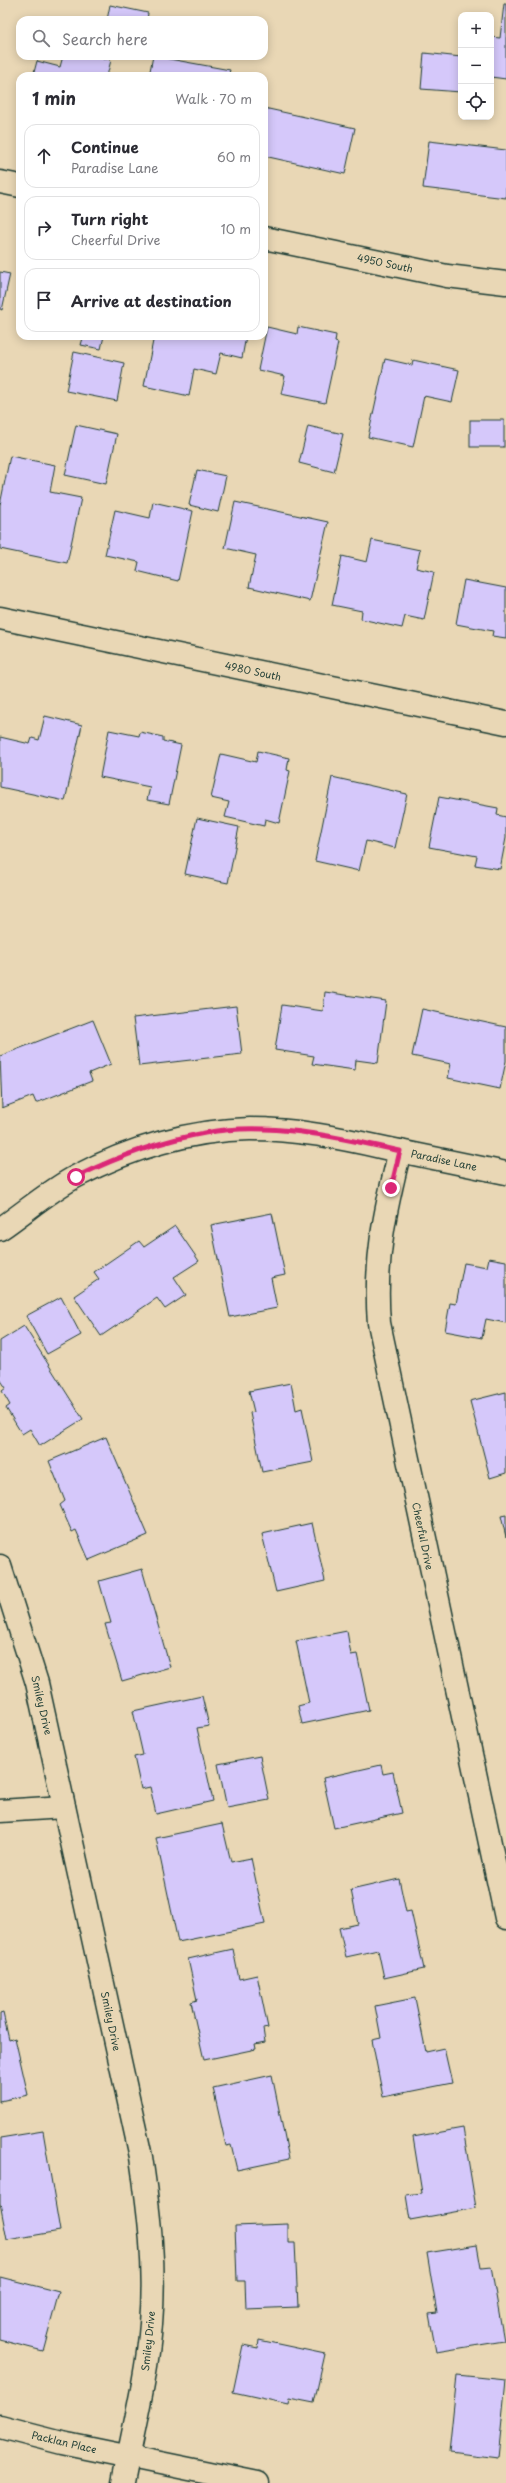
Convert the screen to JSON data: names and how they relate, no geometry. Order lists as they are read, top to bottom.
{
  "streets": {
    "street": [
      "4950 South",
      "4980 South",
      "Paradise Lane",
      "Cheerful Drive",
      "Smiley Drive",
      "Packlan Place"
    ]
  },
  "crossings": [
    ["Paradise Lane", "Cheerful Drive"],
    ["Smiley Drive", "Packlan Place"]
  ],
  "page": {
    "map_buttons": ["+", "−"],
    "search": "Search here",
    "heading": ["1 min", "Walk · 70 m"],
    "list": [
      ["Continue", "Paradise Lane", "60 m"],
      ["Turn right", "Cheerful Drive", "10 m"],
      "Arrive at destination"
    ]
  }
}
